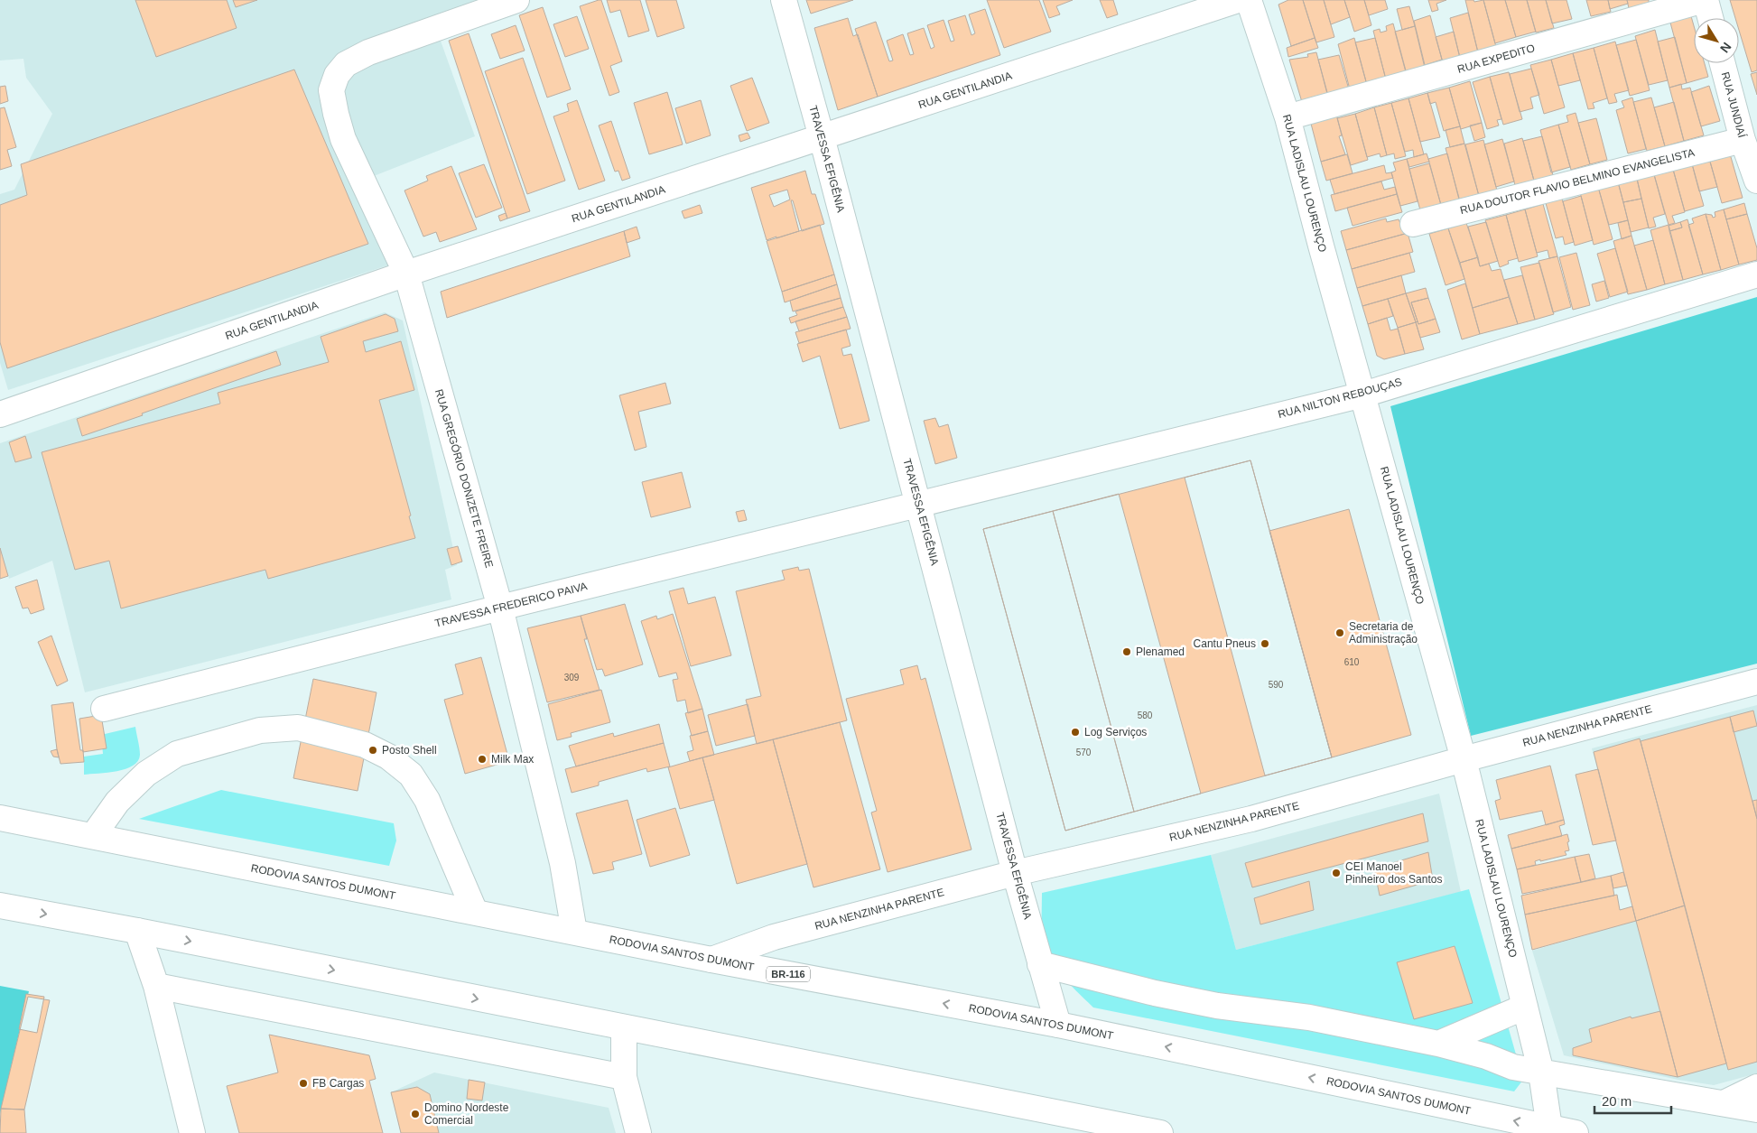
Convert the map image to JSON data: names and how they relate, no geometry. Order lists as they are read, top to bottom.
{
  "streets": {
    "main road": [
      "RUA EXPEDITO",
      "RUA GENTILANDIA",
      "RUA JUNDIAÍ",
      "TRAVESSA EFIGÊNIA",
      "RUA DOUTOR FLAVIO BELMINO EVANGELISTA",
      "RUA LADISLAU LOURENÇO",
      "RUA NILTON REBOUÇAS",
      "RUA GREGÓRIO DONIZETE FREIRE",
      "TRAVESSA FREDERICO PAIVA",
      "RUA NENZINHA PARENTE",
      "RODOVIA SANTOS DUMONT",
      "BR-116"
    ]
  },
  "crossings": [
    ["RUA EXPEDITO", "RUA LADISLAU LOURENÇO"],
    ["RUA GENTILANDIA", "TRAVESSA EFIGÊNIA"],
    ["RUA GENTILANDIA", "RUA GREGÓRIO DONIZETE FREIRE"],
    ["RUA JUNDIAÍ", "RUA DOUTOR FLAVIO BELMINO EVANGELISTA"],
    ["TRAVESSA EFIGÊNIA", "RUA NILTON REBOUÇAS"],
    ["TRAVESSA EFIGÊNIA", "TRAVESSA FREDERICO PAIVA"],
    ["TRAVESSA EFIGÊNIA", "RUA NENZINHA PARENTE"],
    ["TRAVESSA EFIGÊNIA", "RODOVIA SANTOS DUMONT"],
    ["RUA LADISLAU LOURENÇO", "RUA NILTON REBOUÇAS"],
    ["RUA LADISLAU LOURENÇO", "RUA NENZINHA PARENTE"],
    ["RUA LADISLAU LOURENÇO", "RODOVIA SANTOS DUMONT"],
    ["RUA NILTON REBOUÇAS", "TRAVESSA FREDERICO PAIVA"],
    ["RUA GREGÓRIO DONIZETE FREIRE", "TRAVESSA FREDERICO PAIVA"],
    ["RUA GREGÓRIO DONIZETE FREIRE", "RODOVIA SANTOS DUMONT"],
    ["RUA NENZINHA PARENTE", "RODOVIA SANTOS DUMONT"]
  ],
  "places": [
    "Secretaria de Administração",
    "Cantu Pneus",
    "Plenamed",
    "Log Serviços",
    "Posto Shell",
    "Milk Max",
    "CEI Manoel Pinheiro dos Santos",
    "FB Cargas",
    "Domino Nordeste Comercial"
  ],
  "house_numbers": [
    "610",
    "309",
    "590",
    "580",
    "570"
  ],
  "scale_bar": "20 m",
  "north": "bottom right"
}
